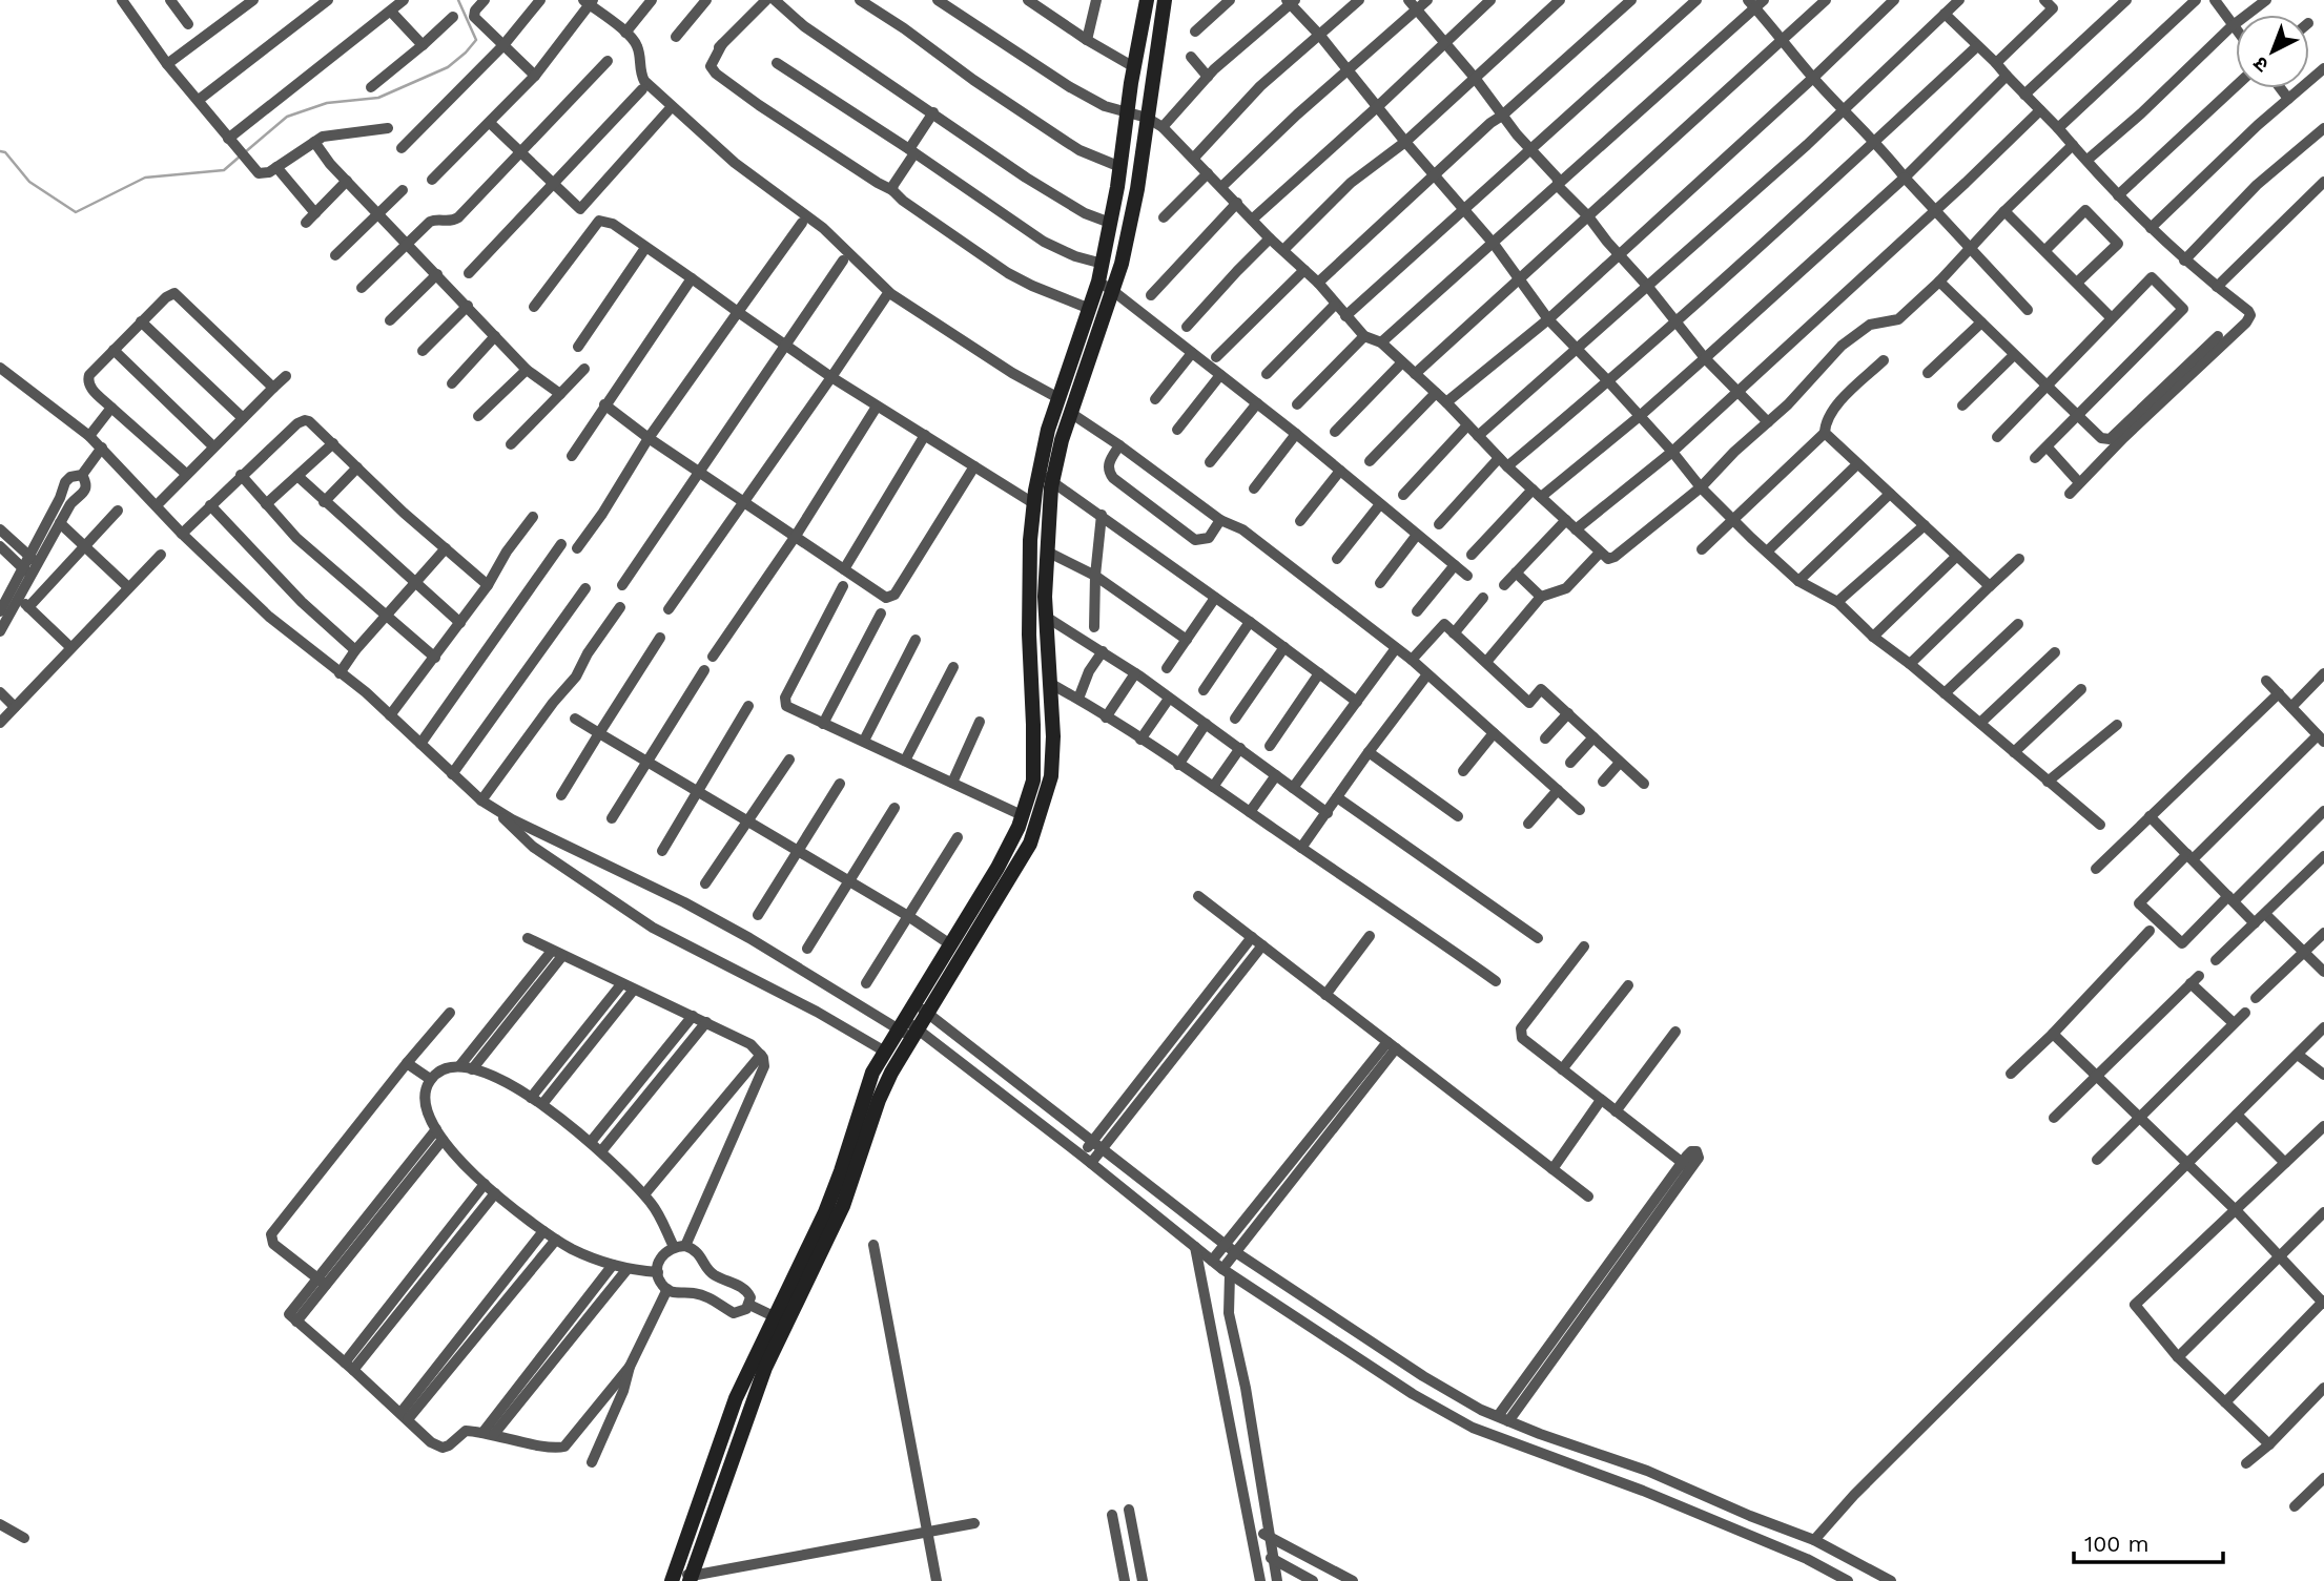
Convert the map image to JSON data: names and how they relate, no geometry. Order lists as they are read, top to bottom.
{
  "scale_bar": "100 m",
  "north": "bottom left"
}
